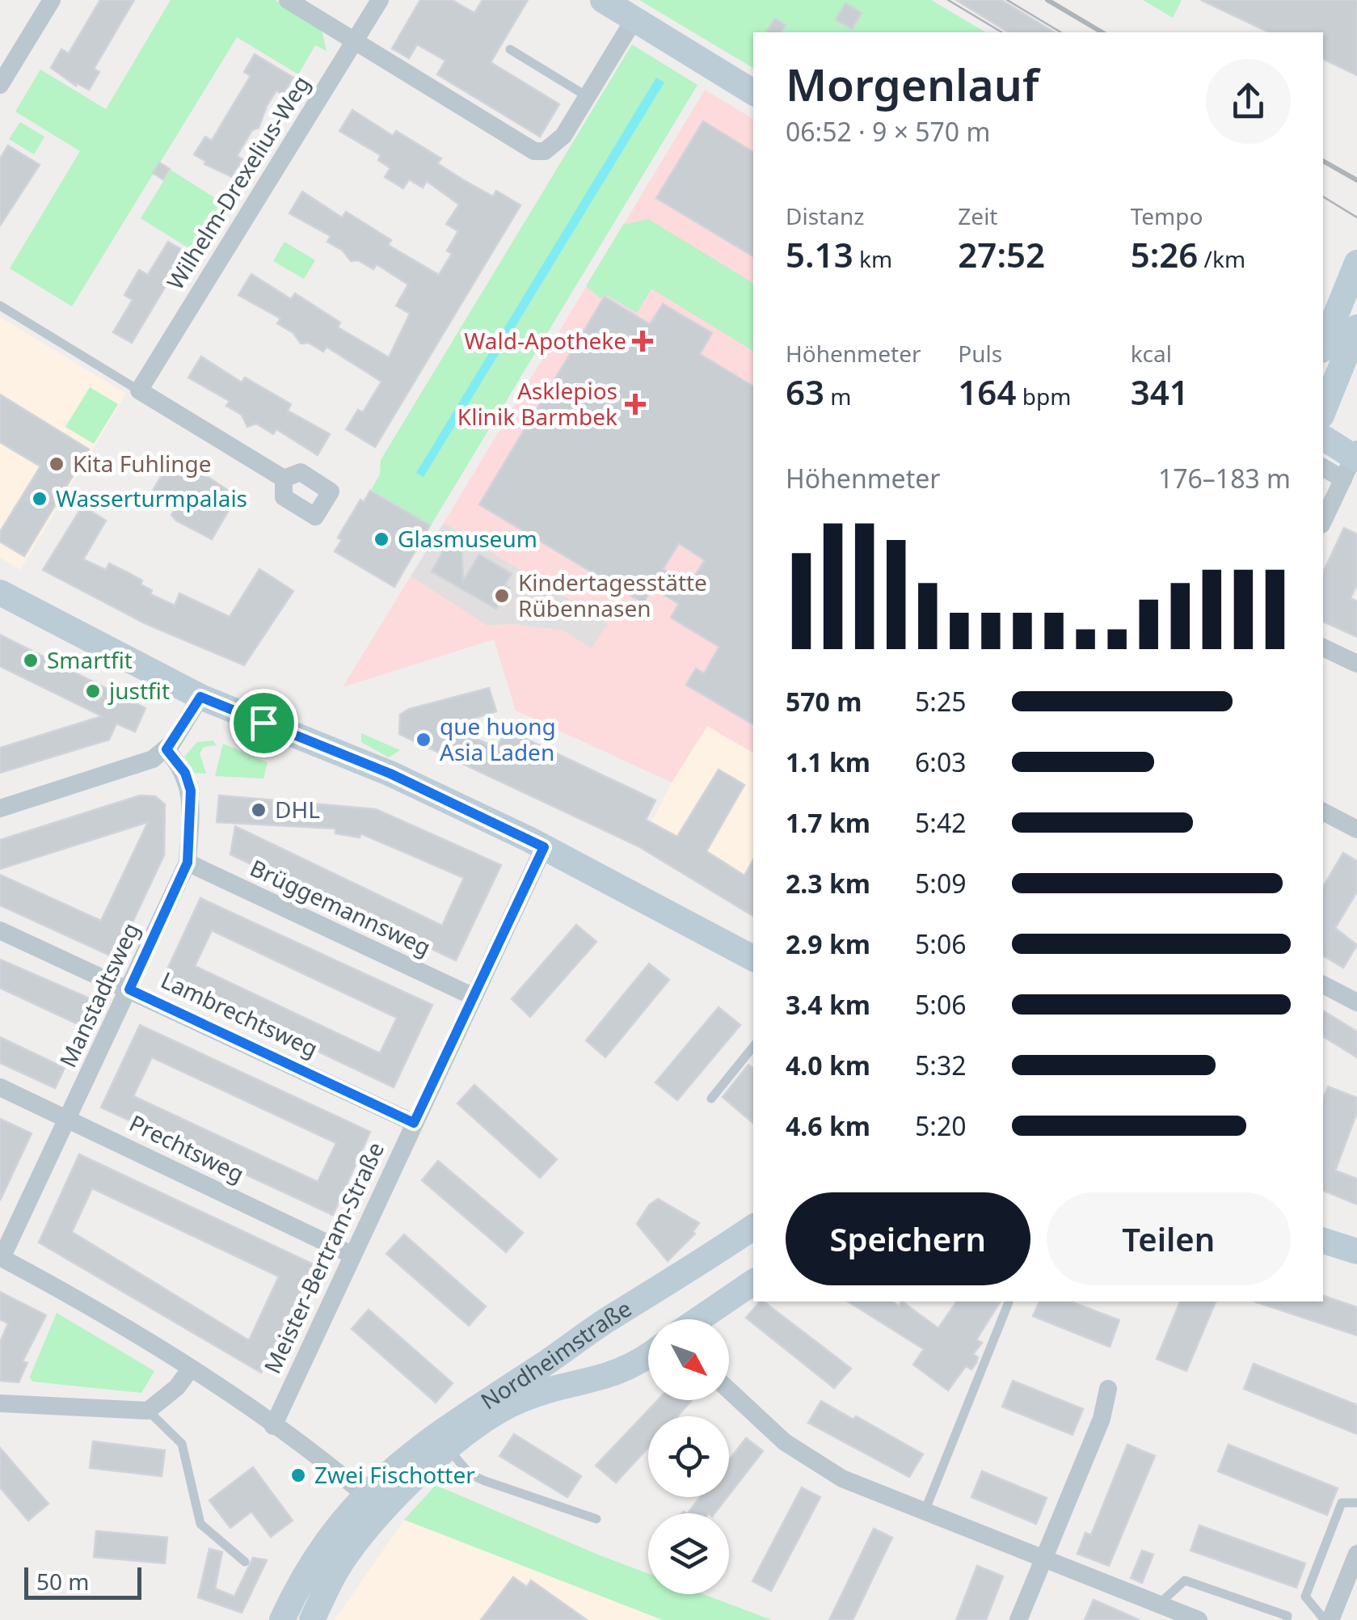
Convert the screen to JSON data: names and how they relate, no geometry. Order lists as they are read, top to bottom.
{
  "streets": {
    "main road": ["Nordheimstraße"],
    "street": [
      "Wilhelm-Drexelius-Weg",
      "Brüggemannsweg",
      "Manstadtsweg",
      "Lambrechtsweg",
      "Prechtsweg",
      "Meister-Bertram-Straße"
    ]
  },
  "crossings": [
    ["Brüggemannsweg", "Manstadtsweg"],
    ["Brüggemannsweg", "Meister-Bertram-Straße"],
    ["Manstadtsweg", "Lambrechtsweg"],
    ["Manstadtsweg", "Prechtsweg"],
    ["Lambrechtsweg", "Meister-Bertram-Straße"],
    ["Prechtsweg", "Meister-Bertram-Straße"]
  ],
  "places": {
    "health": ["Wald-Apotheke", "Asklepios Klinik Barmbek"],
    "other": [
      "Kita Fuhlinge",
      "Wasserturmpalais",
      "Glasmuseum",
      "Kindertagesstätte Rübennasen",
      "Smartfit",
      "justfit",
      "que huong Asia Laden",
      "DHL",
      "Zwei Fischotter"
    ]
  },
  "scale_bar": "50 m",
  "north": "bottom right",
  "page": {
    "heading": ["Morgenlauf", "06:52 · 9 × 570 m"],
    "stats": [
      ["Distanz", "5.13 km"],
      ["Zeit", "27:52"],
      ["Tempo", "5:26 /km"],
      ["Höhenmeter", "63 m"],
      ["Puls", "164 bpm"],
      ["kcal", "341"]
    ],
    "chart": ["Höhenmeter", "176–183 m"],
    "list": [
      {
        "name": "570 m",
        "note": "5:25"
      },
      {
        "name": "1.1 km",
        "note": "6:03"
      },
      {
        "name": "1.7 km",
        "note": "5:42"
      },
      {
        "name": "2.3 km",
        "note": "5:09"
      },
      {
        "name": "2.9 km",
        "note": "5:06"
      },
      {
        "name": "3.4 km",
        "note": "5:06"
      },
      {
        "name": "4.0 km",
        "note": "5:32"
      },
      {
        "name": "4.6 km",
        "note": "5:20"
      }
    ],
    "buttons": ["Speichern", "Teilen"],
    "scale": "50 m"
  }
}
